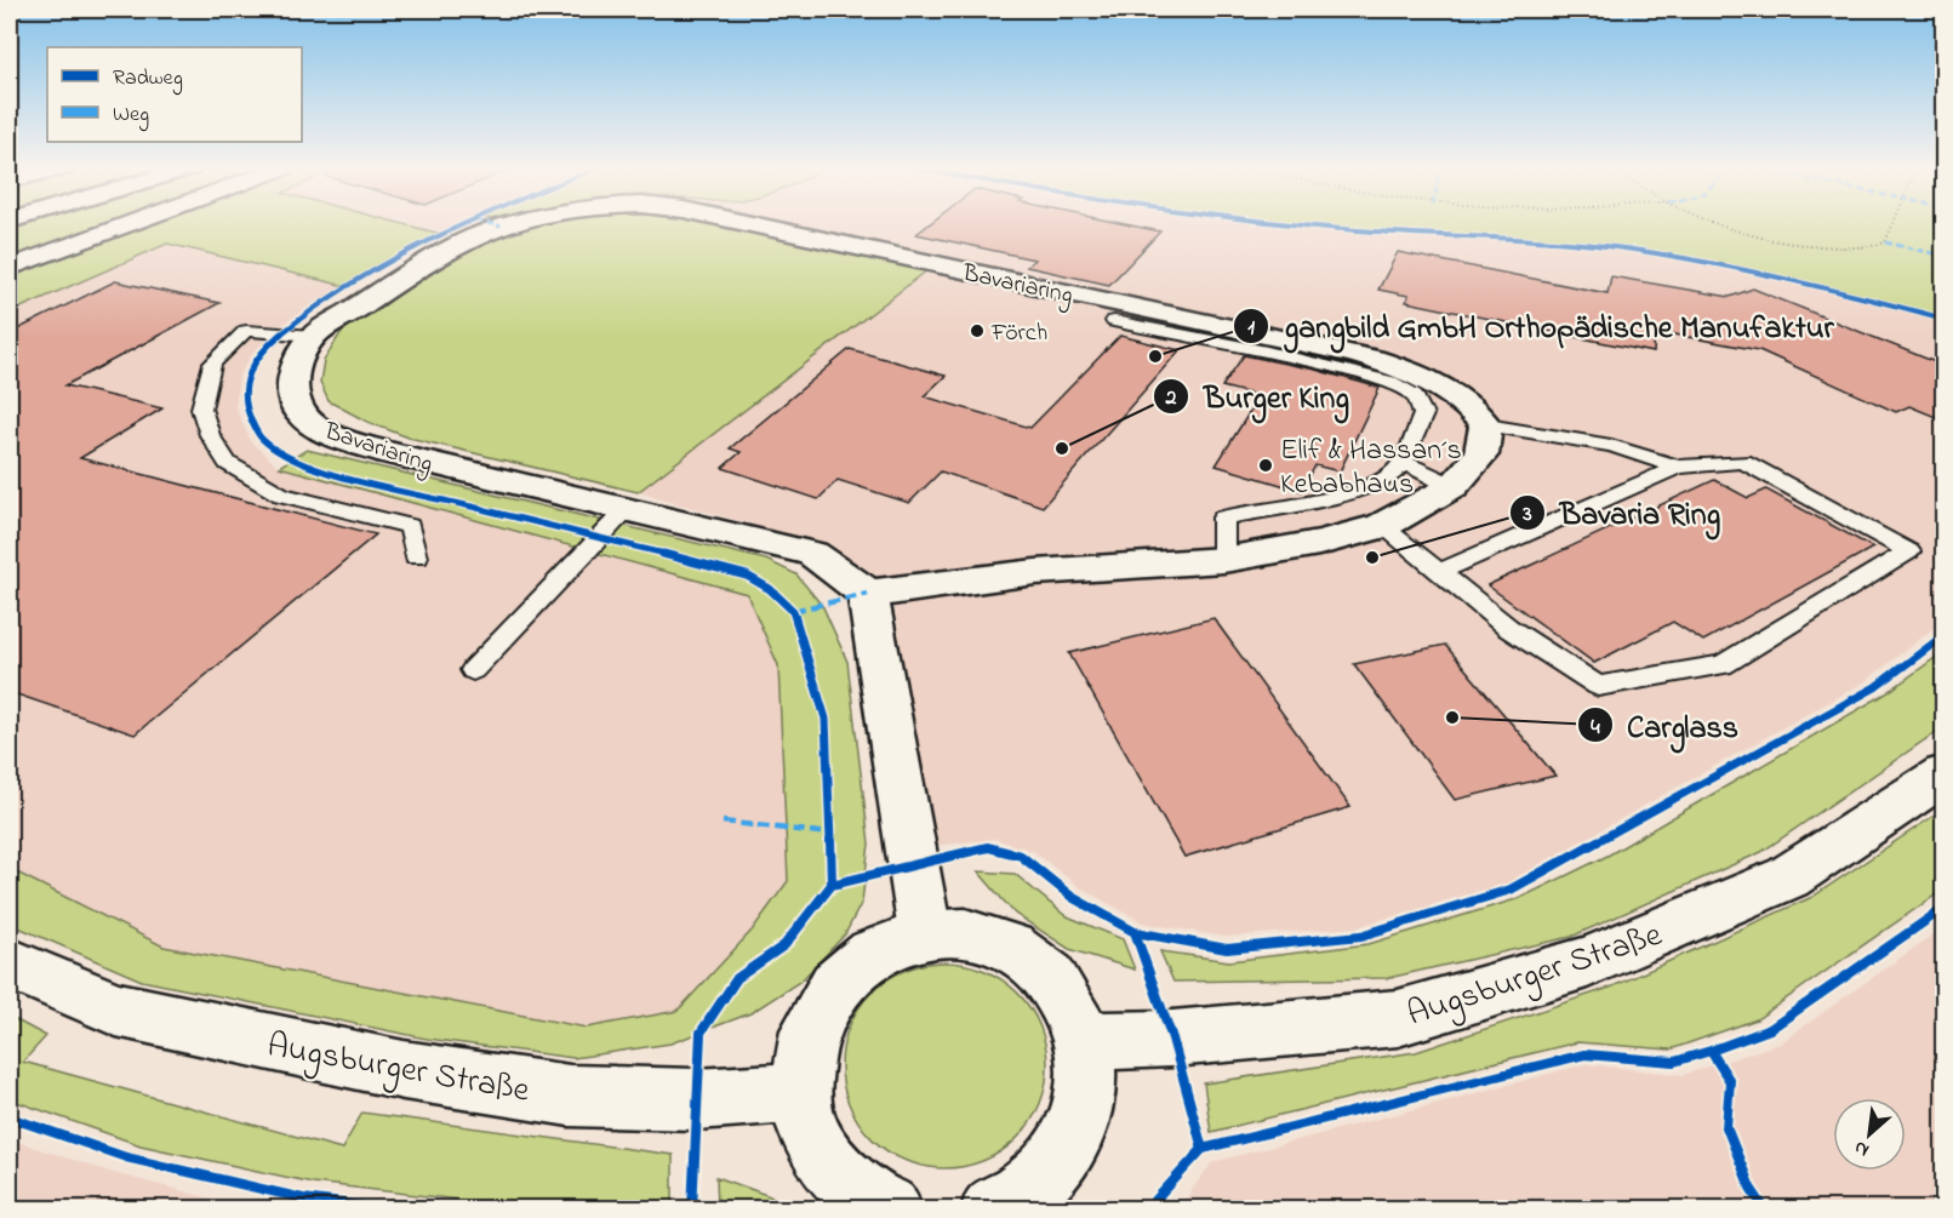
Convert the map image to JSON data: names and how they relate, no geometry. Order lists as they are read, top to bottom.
{
  "streets": {
    "main road": ["Bavariaring", "Augsburger Straße"]
  },
  "places": [
    "Förch",
    "gangbild GmbH Orthopädische Manufaktur",
    "Burger King",
    "Elif & Hassan´s Kebabhaus",
    "Bavaria Ring",
    "Carglass"
  ],
  "legend": ["Radweg", "Weg"],
  "north": "bottom left"
}
